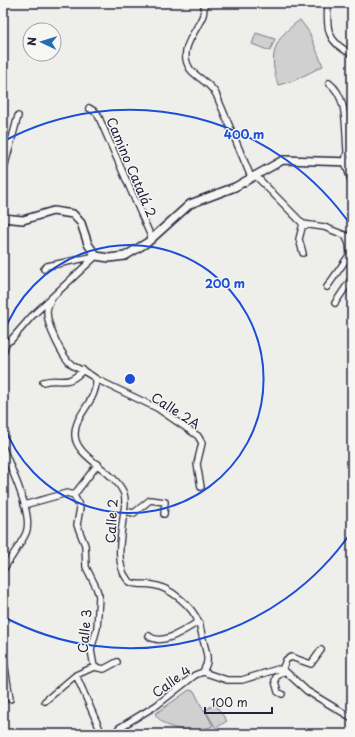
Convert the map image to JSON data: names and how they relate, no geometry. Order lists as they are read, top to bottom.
{
  "streets": {
    "street": [
      "Camino Catalá 2",
      "Calle 2A",
      "Calle 2",
      "Calle 3",
      "Calle 4"
    ]
  },
  "crossings": [
    ["Calle 2A", "Calle 2"],
    ["Calle 2", "Calle 4"]
  ],
  "scale_bar": "100 m",
  "north": "left",
  "rings": ["400 m", "200 m"]
}
